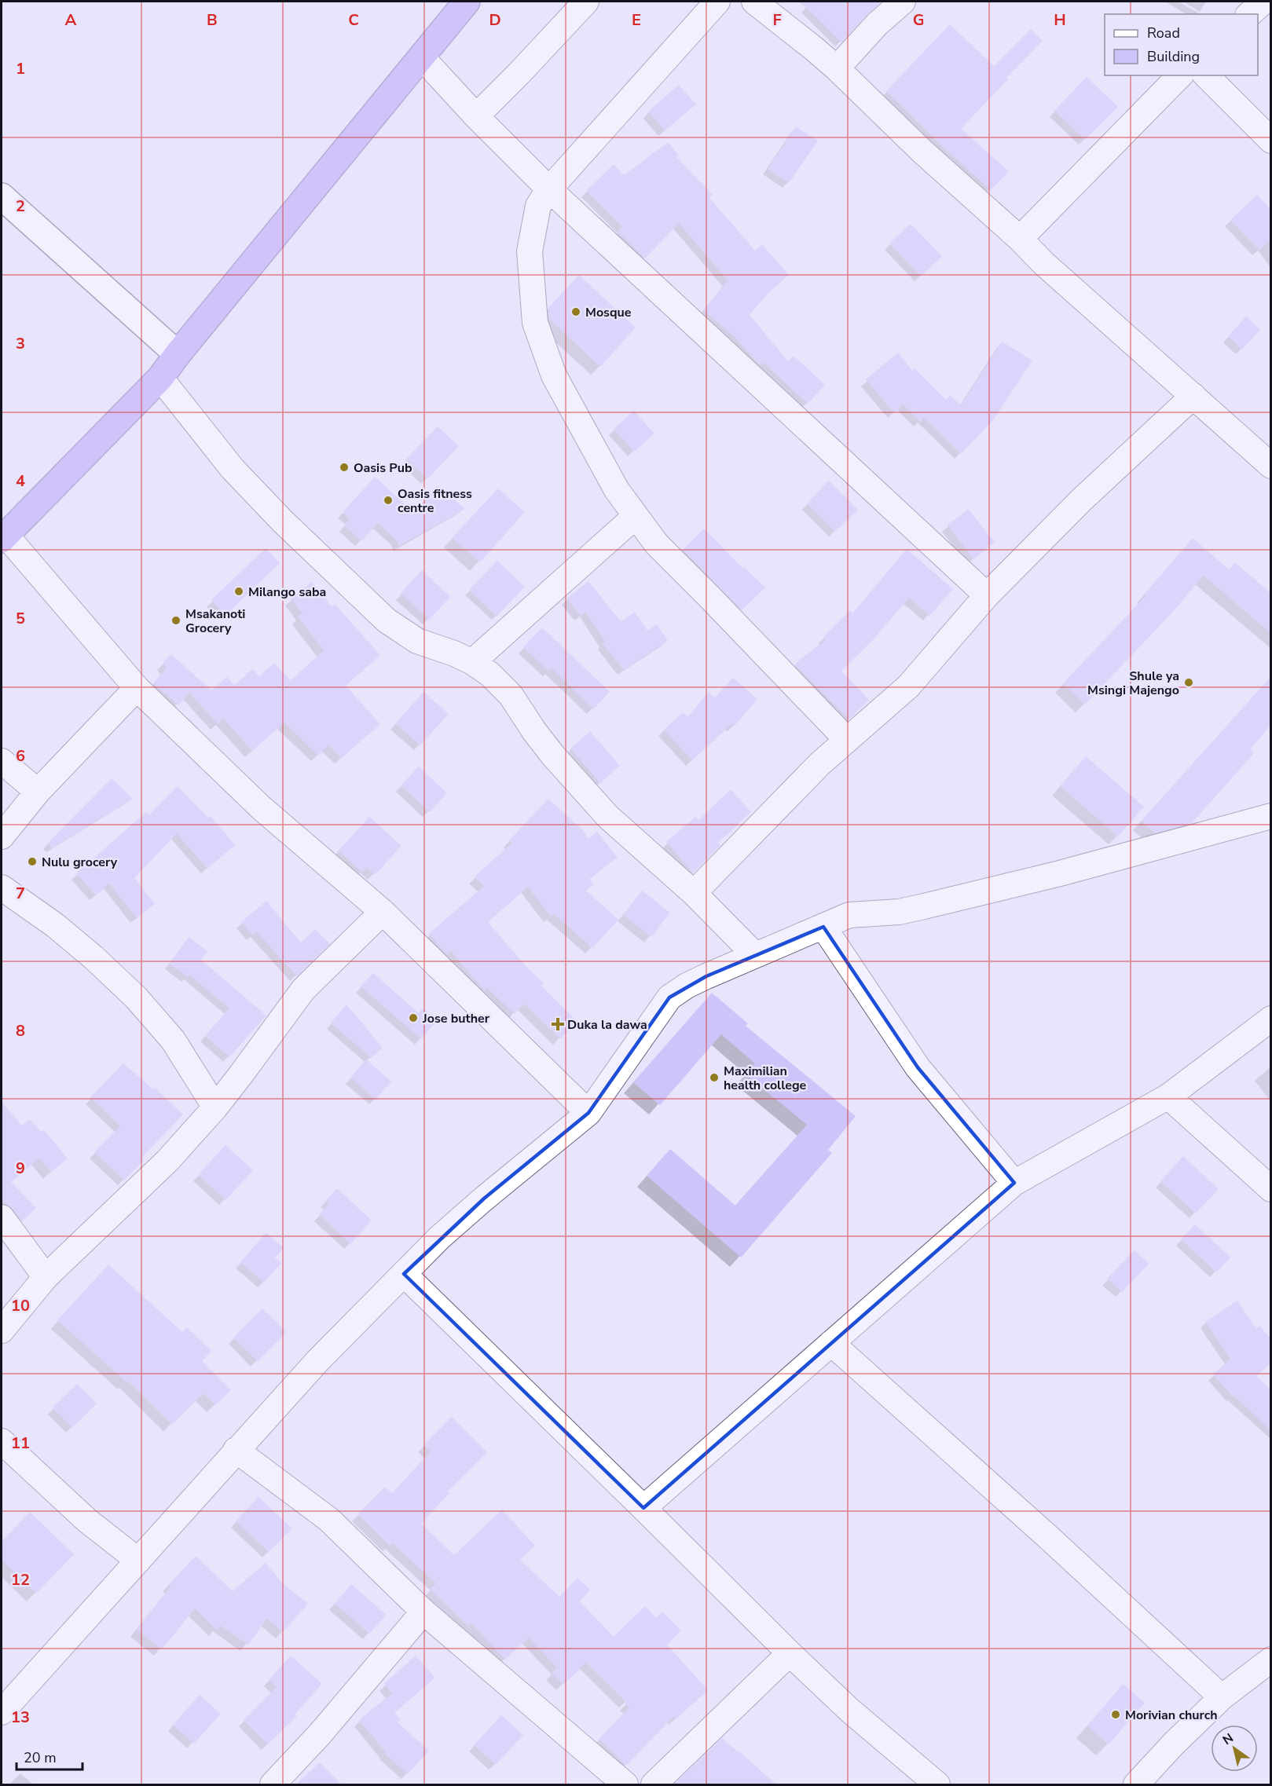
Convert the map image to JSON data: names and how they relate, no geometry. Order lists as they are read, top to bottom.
{
  "places": {
    "other": [
      "Mosque",
      "Oasis Pub",
      "Oasis fitness centre",
      "Milango saba",
      "Msakanoti Grocery",
      "Shule ya Msingi Majengo",
      "Nulu grocery",
      "Jose buther",
      "Maximilian health college",
      "Morivian church"
    ],
    "health": ["Duka la dawa"]
  },
  "legend": ["Road", "Building"],
  "scale_bar": "20 m",
  "north": "top left",
  "grid": {
    "columns": [
      "A",
      "B",
      "C",
      "D",
      "E",
      "F",
      "G",
      "H"
    ],
    "rows": [
      "1",
      "2",
      "3",
      "4",
      "5",
      "6",
      "7",
      "8",
      "9",
      "10",
      "11",
      "12",
      "13"
    ]
  }
}
